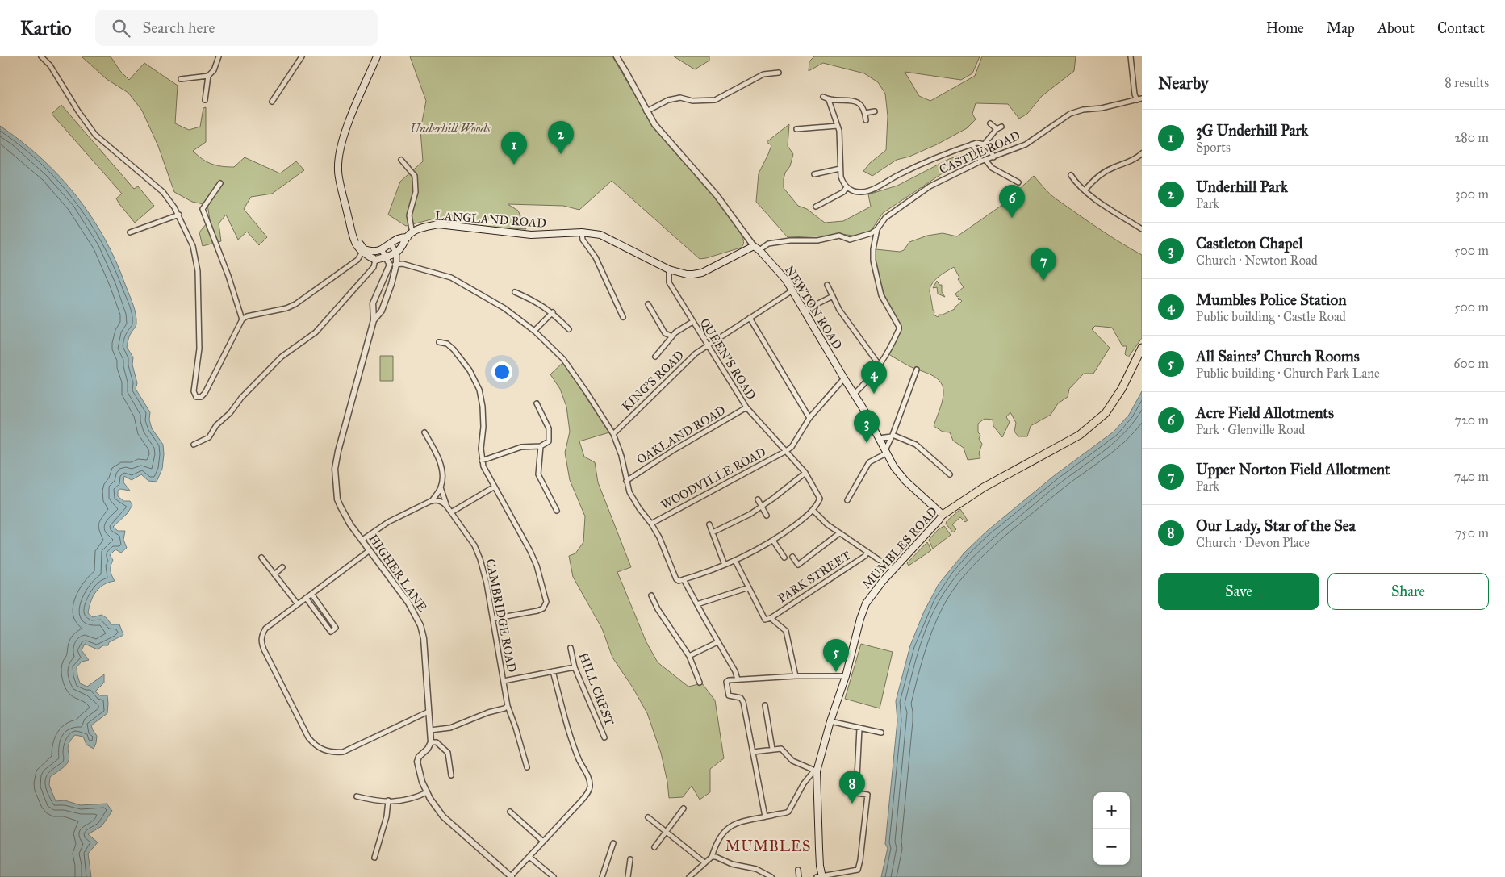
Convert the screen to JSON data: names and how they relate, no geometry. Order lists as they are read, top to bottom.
{
  "streets": {
    "main road": ["LANGLAND ROAD", "NEWTON ROAD", "MUMBLES ROAD"],
    "street": [
      "CASTLE ROAD",
      "QUEEN'S ROAD",
      "KING'S ROAD",
      "OAKLAND ROAD",
      "WOODVILLE ROAD",
      "HIGHER LANE",
      "PARK STREET",
      "CAMBRIDGE ROAD",
      "HILL CREST"
    ]
  },
  "crossings": [
    ["LANGLAND ROAD", "NEWTON ROAD"],
    ["LANGLAND ROAD", "QUEEN'S ROAD"],
    ["NEWTON ROAD", "KING'S ROAD"],
    ["NEWTON ROAD", "MUMBLES ROAD"],
    ["QUEEN'S ROAD", "KING'S ROAD"],
    ["QUEEN'S ROAD", "OAKLAND ROAD"],
    ["QUEEN'S ROAD", "WOODVILLE ROAD"]
  ],
  "districts": ["MUMBLES"],
  "parks": ["Underhill Woods"],
  "page": {
    "header": "Kartio",
    "search": "Search here",
    "nav": [
      "Home",
      "Map",
      "About",
      "Contact"
    ],
    "heading": ["Nearby", "8 results"],
    "list": [
      {
        "mark": "1",
        "name": "3G Underhill Park",
        "note": "Sports",
        "value": "280 m"
      },
      {
        "mark": "2",
        "name": "Underhill Park",
        "note": "Park",
        "value": "300 m"
      },
      {
        "mark": "3",
        "name": "Castleton Chapel",
        "note": "Church · Newton Road",
        "value": "500 m"
      },
      {
        "mark": "4",
        "name": "Mumbles Police Station",
        "note": "Public building · Castle Road",
        "value": "500 m"
      },
      {
        "mark": "5",
        "name": "All Saints' Church Rooms",
        "note": "Public building · Church Park Lane",
        "value": "600 m"
      },
      {
        "mark": "6",
        "name": "Acre Field Allotments",
        "note": "Park · Glenville Road",
        "value": "720 m"
      },
      {
        "mark": "7",
        "name": "Upper Norton Field Allotment",
        "note": "Park",
        "value": "740 m"
      },
      {
        "mark": "8",
        "name": "Our Lady, Star of the Sea",
        "note": "Church · Devon Place",
        "value": "750 m"
      }
    ],
    "pins": [
      "2",
      "1",
      "6",
      "7",
      "4",
      "3",
      "5",
      "8"
    ],
    "buttons": ["Save", "Share"],
    "map_buttons": ["+", "−"]
  }
}
